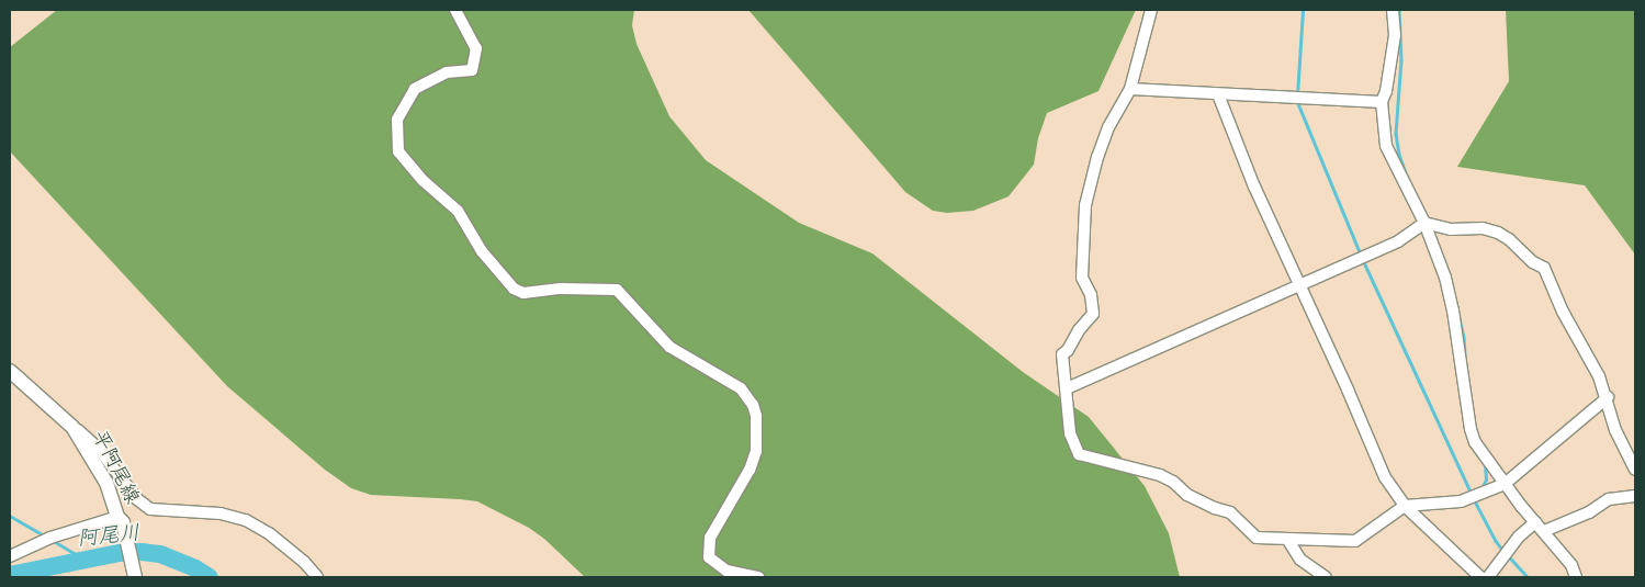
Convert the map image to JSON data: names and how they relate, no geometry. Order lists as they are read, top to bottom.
{
  "streets": {
    "main road": ["平阿尾線"]
  },
  "water": ["阿尾川"]
}
